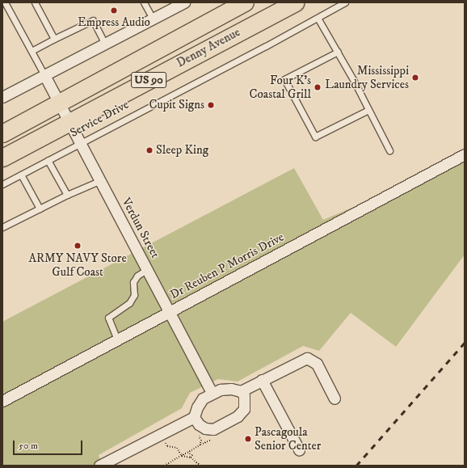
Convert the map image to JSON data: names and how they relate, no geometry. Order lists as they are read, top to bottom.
{
  "streets": {
    "main road": ["Denny Avenue", "US 90"],
    "street": ["Verdun Street", "Dr Reuben P Morris Drive"],
    "lane": ["Service Drive"]
  },
  "crossings": [
    ["Denny Avenue", "Verdun Street"],
    ["Service Drive", "Verdun Street"],
    ["Verdun Street", "Dr Reuben P Morris Drive"]
  ],
  "places": [
    "Empress Audio",
    "Mississippi Laundry Services",
    "Four K's Coastal Grill",
    "Cupit Signs",
    "Sleep King",
    "ARMY NAVY Store Gulf Coast",
    "Pascagoula Senior Center"
  ],
  "scale_bar": "50 m"
}
